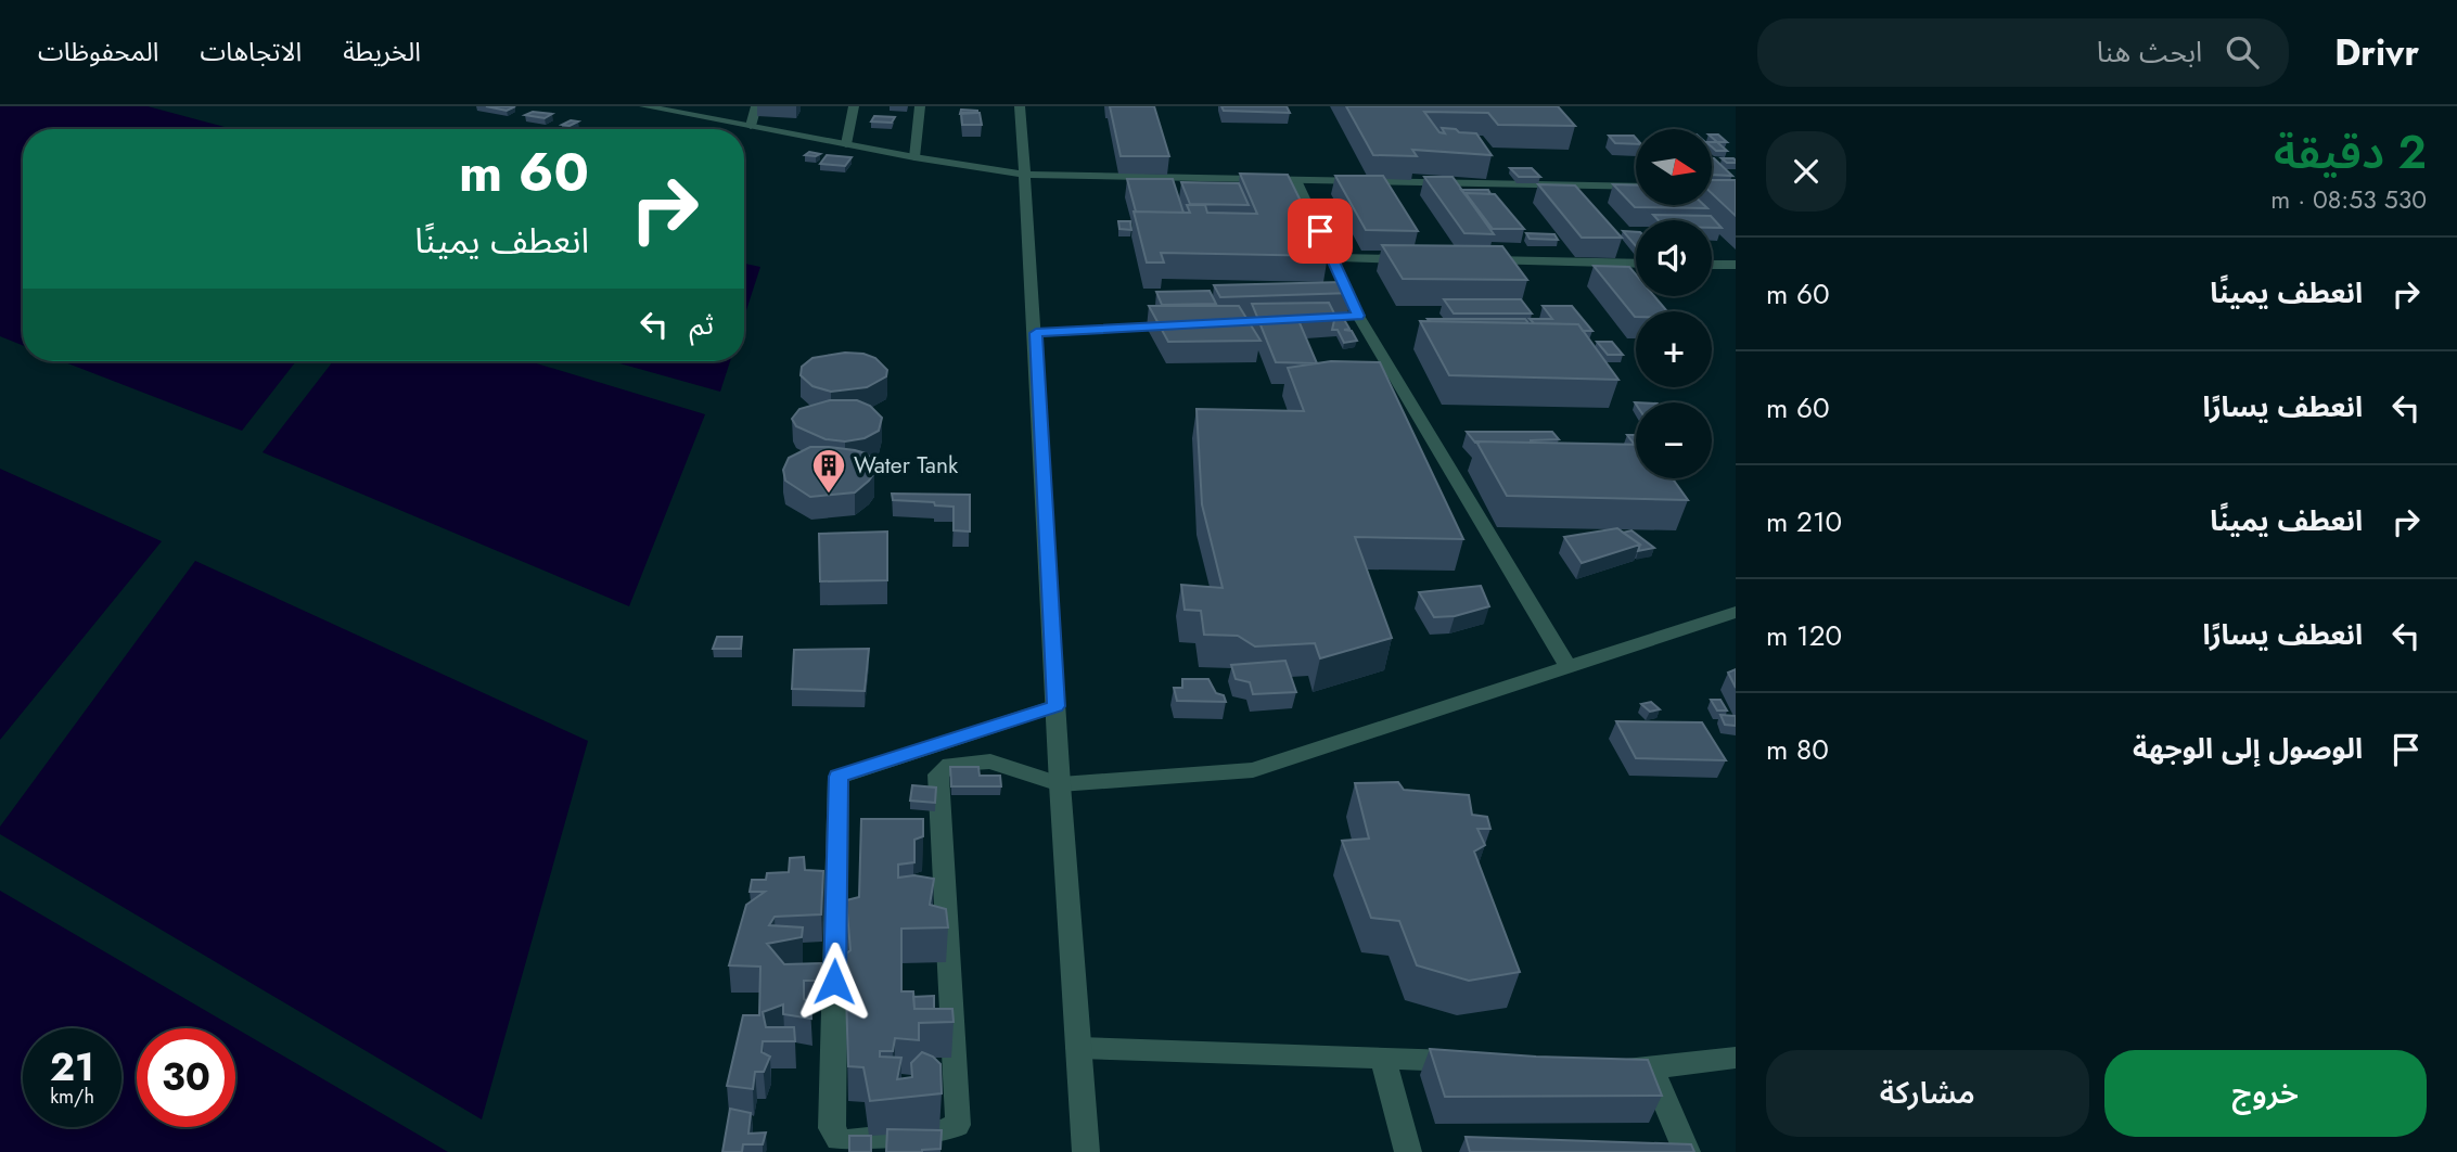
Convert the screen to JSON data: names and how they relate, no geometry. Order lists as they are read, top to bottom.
{
  "places": {
    "building": ["Water Tank"]
  },
  "north": "right",
  "page": {
    "header": "Drivr",
    "search": "ابحث هنا",
    "nav": ["الخريطة", "الاتجاهات", "المحفوظات"],
    "heading": ["2 دقيقة", "530 m · 08:53"],
    "map_buttons": ["+", "−"],
    "turn": ["60 m", "انعطف يمينًا"],
    "list": [
      {
        "name": "انعطف يمينًا",
        "value": "60 m"
      },
      {
        "name": "انعطف يسارًا",
        "value": "60 m"
      },
      {
        "name": "انعطف يمينًا",
        "value": "210 m"
      },
      {
        "name": "انعطف يسارًا",
        "value": "120 m"
      },
      {
        "name": "الوصول إلى الوجهة",
        "value": "80 m"
      }
    ],
    "then": "ثم",
    "speed": "21 km/h",
    "limit": "30",
    "buttons": ["خروج", "مشاركة"]
  }
}
